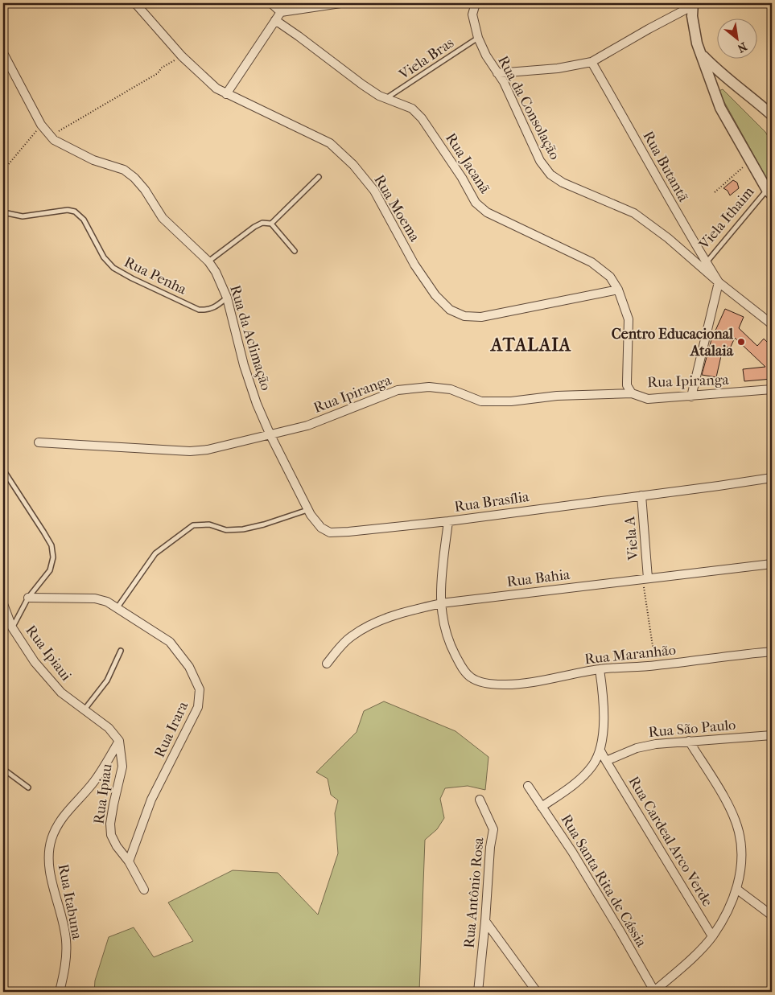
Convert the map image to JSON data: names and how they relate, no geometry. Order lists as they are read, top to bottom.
{
  "streets": {
    "street": [
      "Rua da Consolação",
      "Rua Jacanã",
      "Rua Butantã",
      "Rua Moema",
      "Rua da Aclimação",
      "Rua Ipiranga",
      "Rua Brasília",
      "Viela A",
      "Rua Bahia",
      "Rua Ipiaui",
      "Rua Maranhão",
      "Rua São Paulo",
      "Rua Irara",
      "Rua Ipiau",
      "Rua Cardeal Arco Verde",
      "Rua Santa Rita de Cássia",
      "Rua Antônio Rosa",
      "Rua Itabuna"
    ],
    "lane": ["Viela Bras", "Viela Ithaim", "Rua Penha"]
  },
  "crossings": [
    ["Viela Bras", "Rua da Consolação"],
    ["Viela Bras", "Rua Jacanã"],
    ["Rua da Consolação", "Rua Butantã"],
    ["Rua Jacanã", "Rua Moema"],
    ["Rua Jacanã", "Rua Ipiranga"],
    ["Rua Butantã", "Viela Ithaim"],
    ["Rua Penha", "Rua da Aclimação"],
    ["Rua da Aclimação", "Rua Ipiranga"],
    ["Rua da Aclimação", "Rua Brasília"],
    ["Rua Ipiranga", "Rua Brasília"],
    ["Rua Brasília", "Viela A"],
    ["Viela A", "Rua Bahia"],
    ["Rua Bahia", "Rua Maranhão"],
    ["Rua Ipiaui", "Rua Ipiau"],
    ["Rua Ipiaui", "Rua Itabuna"],
    ["Rua São Paulo", "Rua Cardeal Arco Verde"],
    ["Rua Irara", "Rua Ipiau"],
    ["Rua Ipiau", "Rua Itabuna"]
  ],
  "districts": ["ATALAIA"],
  "places": ["Centro Educacional Atalaia"],
  "north": "bottom right"
}
